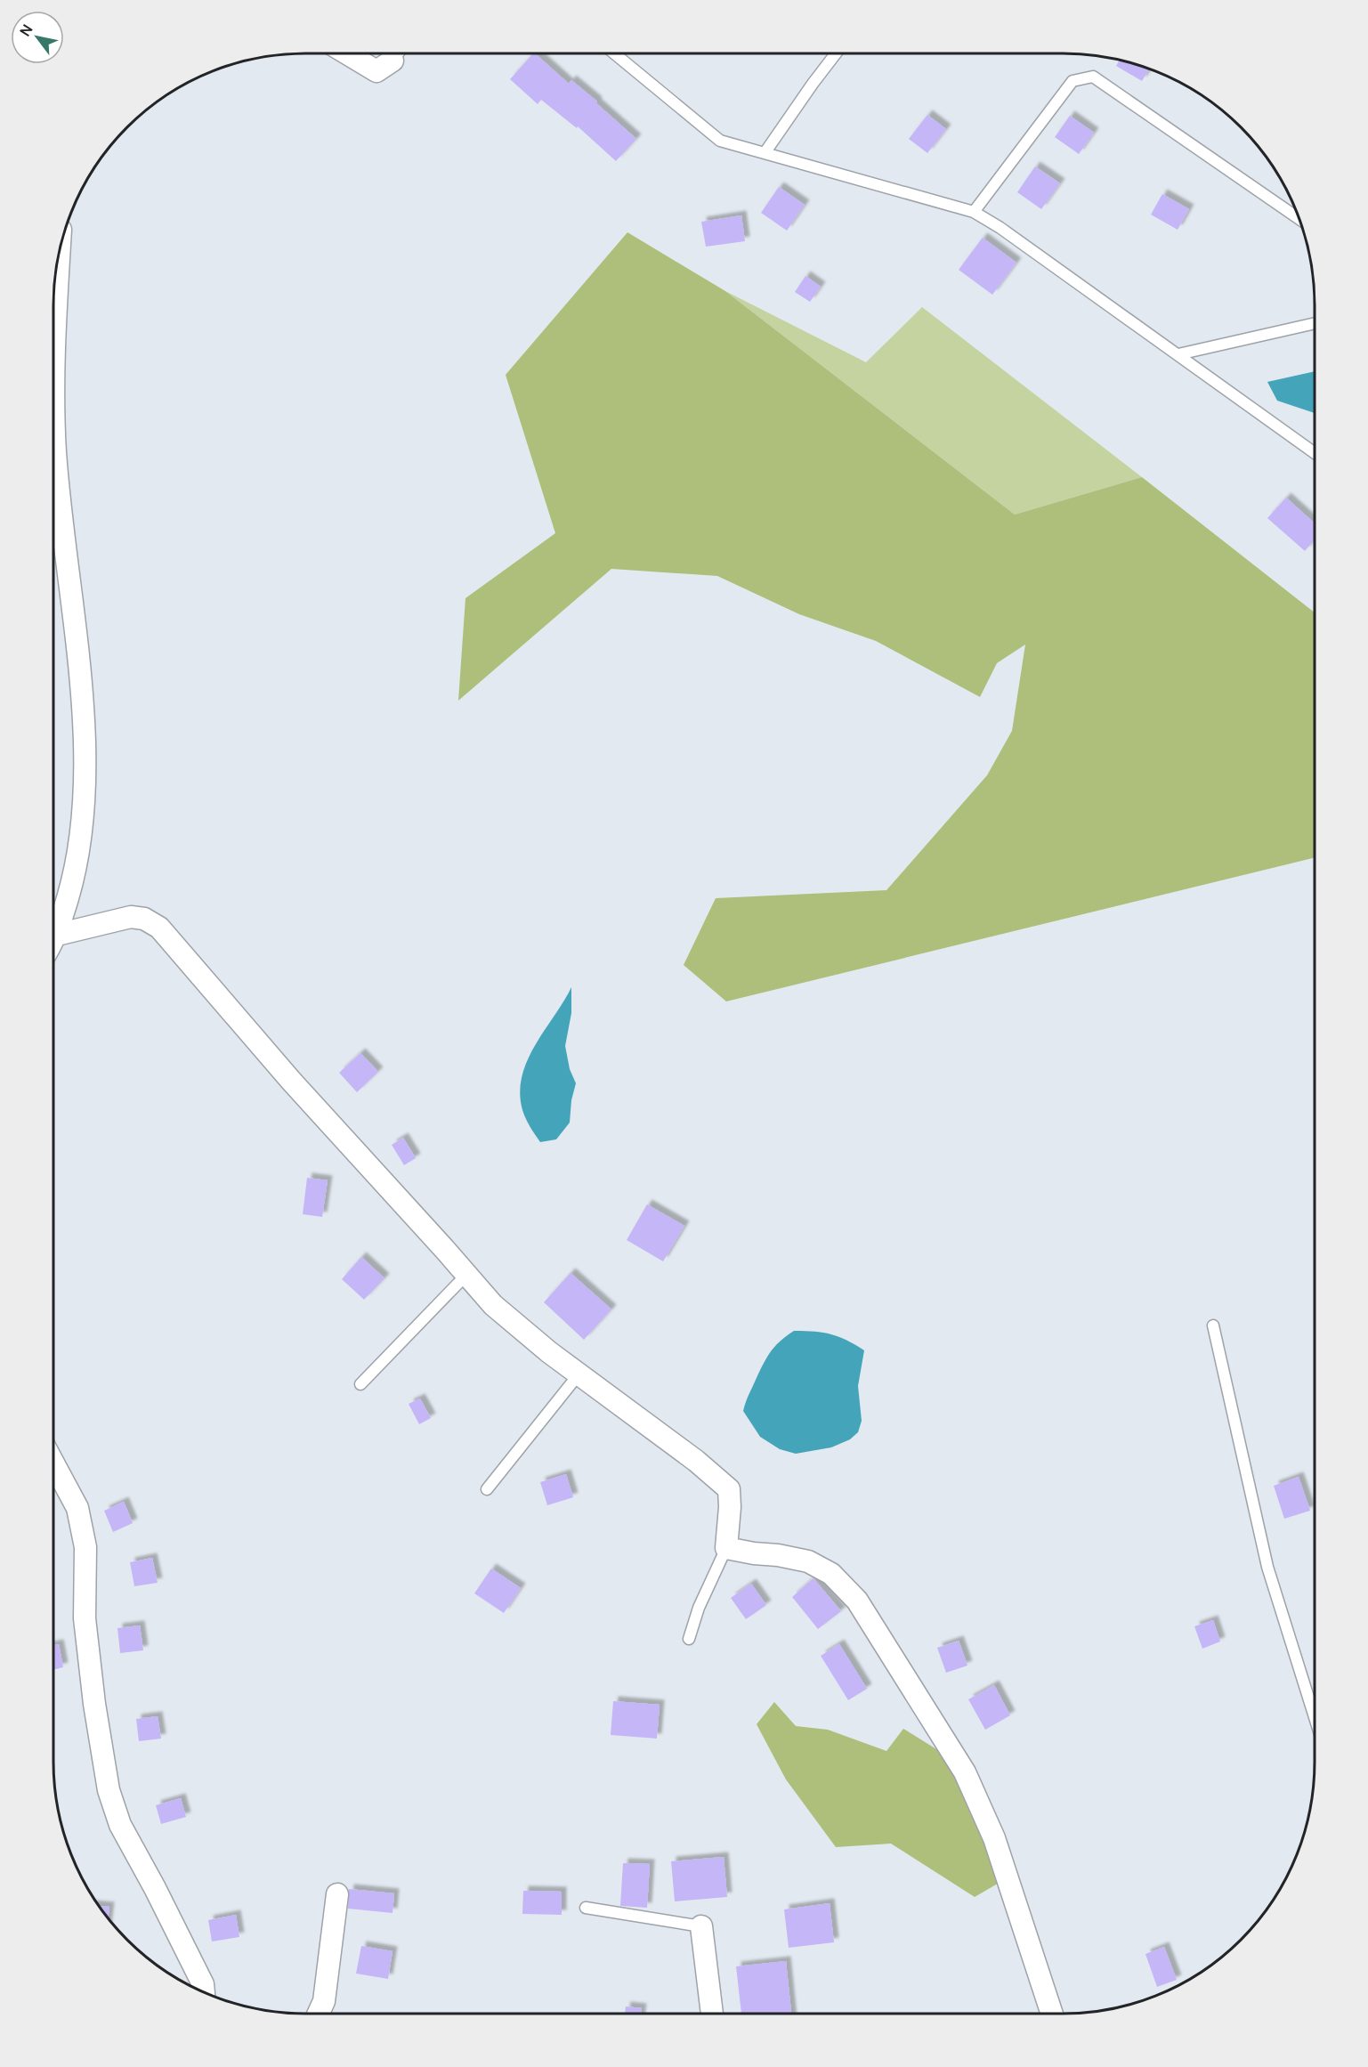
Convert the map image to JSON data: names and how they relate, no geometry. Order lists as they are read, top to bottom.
{
  "north": "top left"
}
